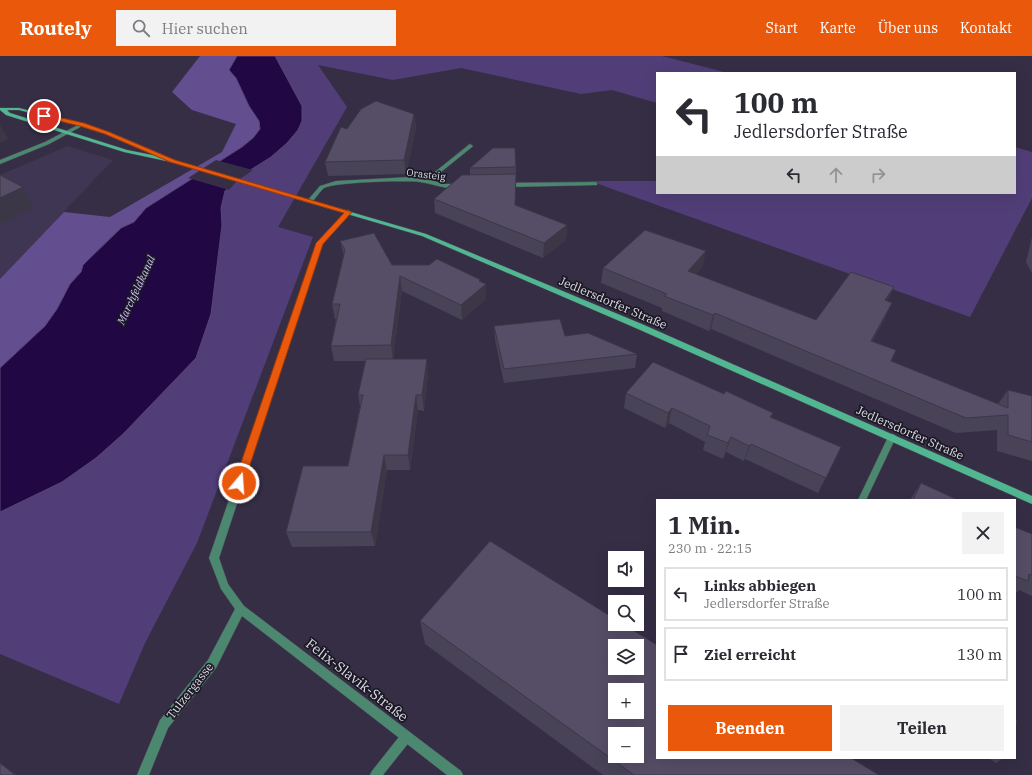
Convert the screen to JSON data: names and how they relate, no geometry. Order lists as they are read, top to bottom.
{
  "streets": {
    "street": [
      "Orasteig",
      "Jedlersdorfer Straße",
      "Felix-Slavik-Straße",
      "Tulzergasse"
    ]
  },
  "crossings": [
    ["Orasteig", "Jedlersdorfer Straße"],
    ["Felix-Slavik-Straße", "Tulzergasse"]
  ],
  "water": ["Marchfeldkanal"],
  "page": {
    "header": "Routely",
    "search": "Hier suchen",
    "nav": [
      "Start",
      "Karte",
      "Über uns",
      "Kontakt"
    ],
    "turn": ["100 m", "Jedlersdorfer Straße"],
    "heading": ["1 Min.", "230 m · 22:15"],
    "map_buttons": ["+", "−"],
    "list": [
      {
        "name": "Links abbiegen",
        "note": "Jedlersdorfer Straße",
        "value": "100 m"
      },
      {
        "name": "Ziel erreicht",
        "value": "130 m"
      }
    ],
    "buttons": ["Beenden", "Teilen"]
  }
}
